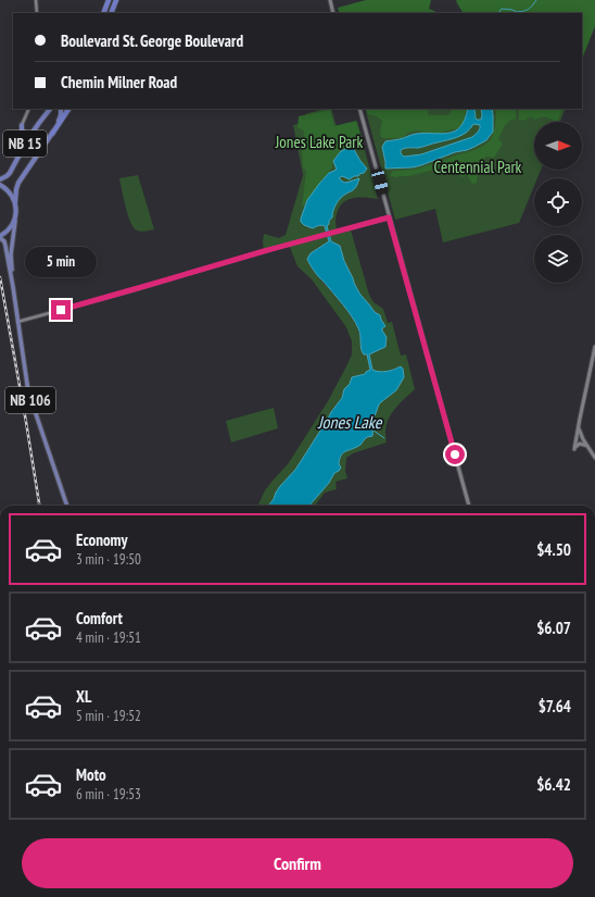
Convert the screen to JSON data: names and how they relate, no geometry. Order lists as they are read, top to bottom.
{
  "streets": {
    "highway": ["NB 15"],
    "main road": ["NB 106"]
  },
  "water": ["Jones Lake"],
  "parks": ["Jones Lake Park", "Centennial Park"],
  "north": "right",
  "page": {
    "banner": ["Boulevard St. George Boulevard", "Chemin Milner Road"],
    "bubble": "5 min",
    "list": [
      {
        "name": "Economy",
        "note": "3 min · 19:50",
        "value": "$4.50"
      },
      {
        "name": "Comfort",
        "note": "4 min · 19:51",
        "value": "$6.07"
      },
      {
        "name": "XL",
        "note": "5 min · 19:52",
        "value": "$7.64"
      },
      {
        "name": "Moto",
        "note": "6 min · 19:53",
        "value": "$6.42"
      }
    ],
    "buttons": "Confirm"
  }
}
